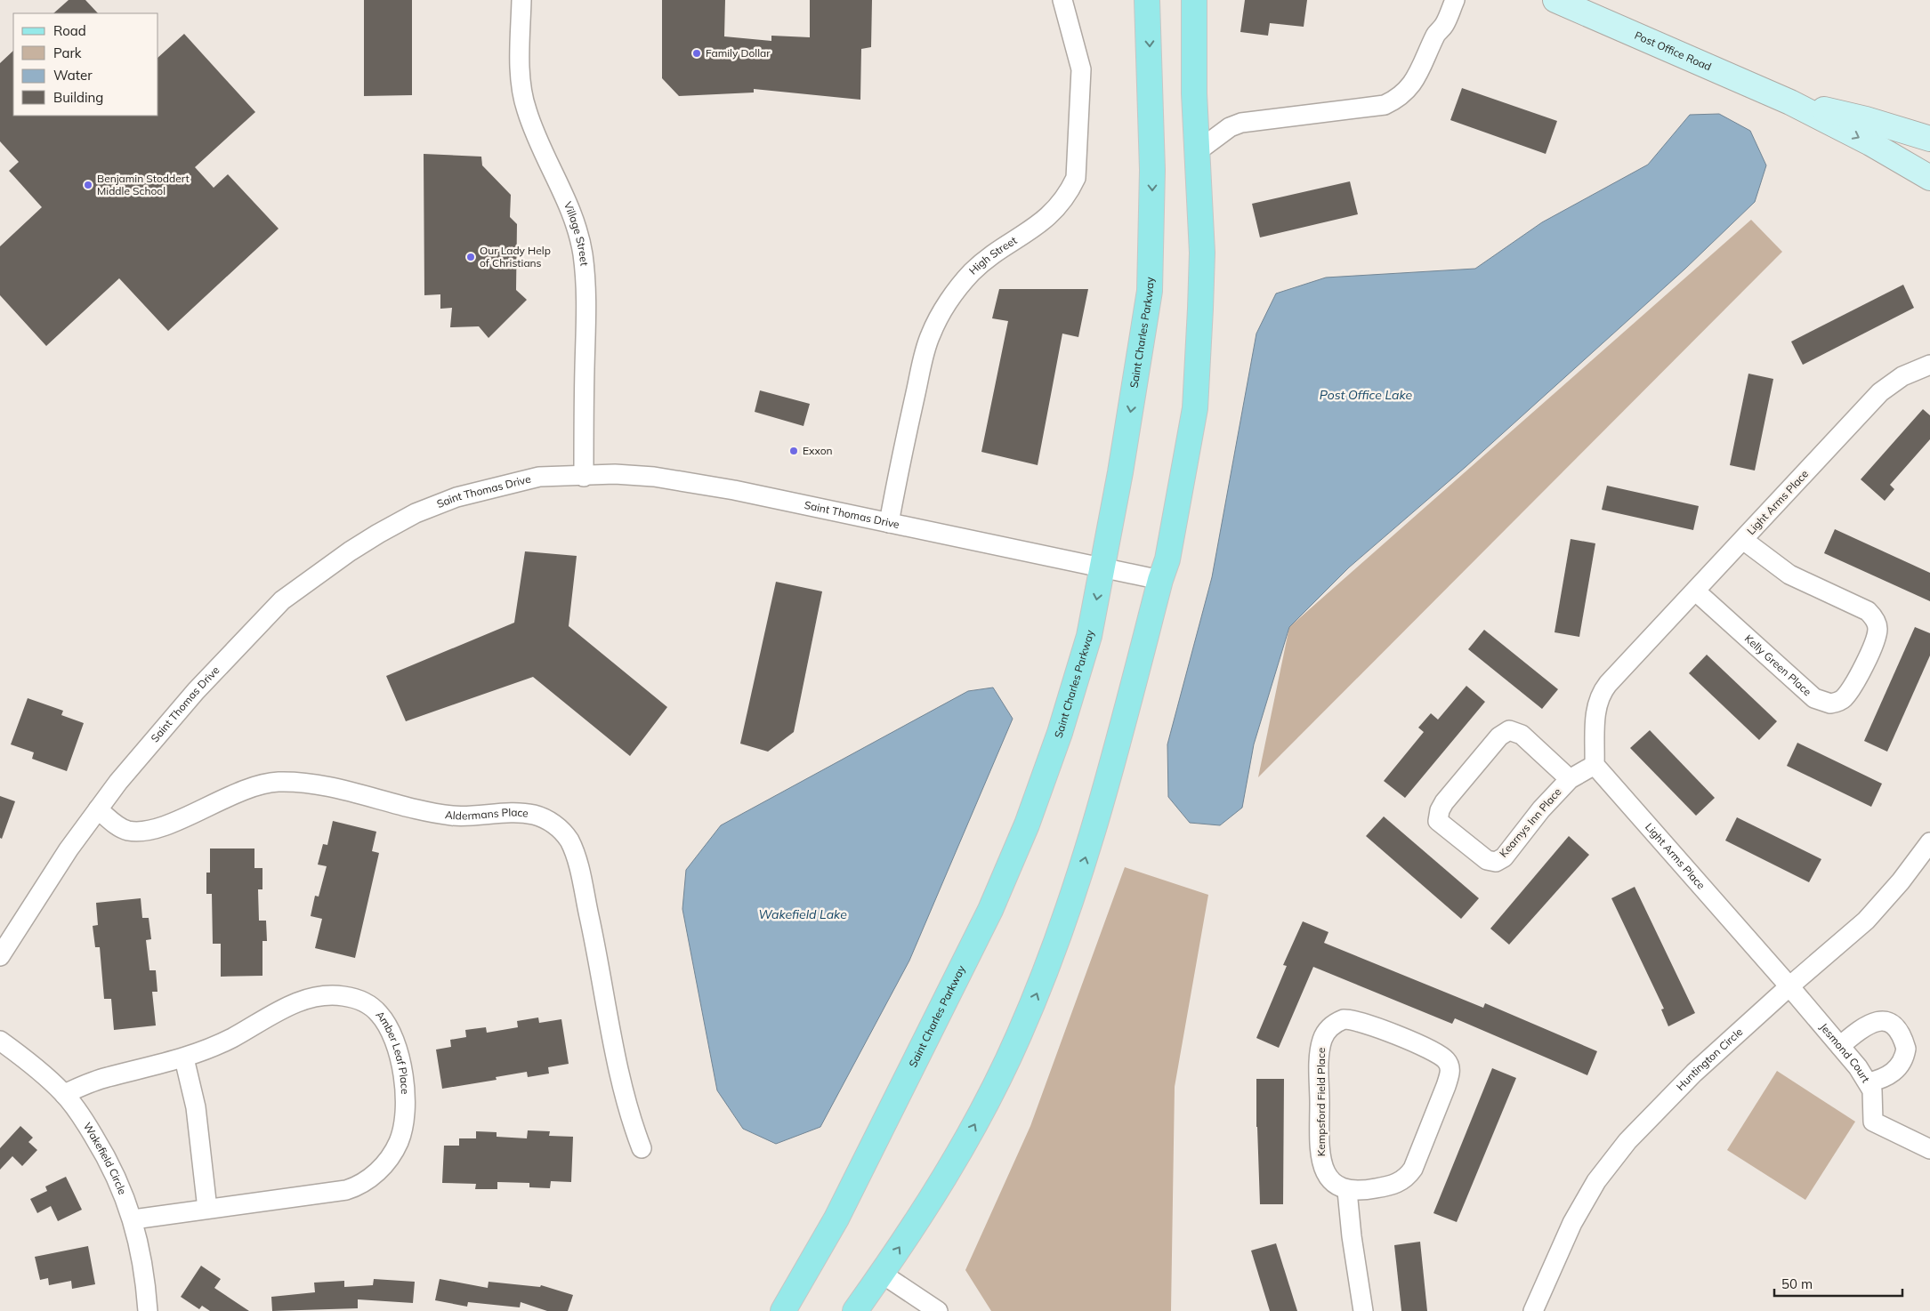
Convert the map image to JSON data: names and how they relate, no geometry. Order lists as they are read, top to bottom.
{
  "streets": {
    "main road": ["Saint Charles Parkway"],
    "street": [
      "Post Office Road",
      "Village Street",
      "High Street",
      "Saint Thomas Drive",
      "Light Arms Place",
      "Kelly Green Place",
      "Aldermans Place",
      "Kearnys Inn Place",
      "Amber Leaf Place",
      "Jesmond Court",
      "Huntington Circle",
      "Kempsford Field Place",
      "Wakefield Circle"
    ]
  },
  "crossings": [
    ["Village Street", "Saint Thomas Drive"],
    ["High Street", "Saint Thomas Drive"],
    ["Saint Charles Parkway", "Saint Thomas Drive"],
    ["Saint Thomas Drive", "Aldermans Place"],
    ["Light Arms Place", "Kelly Green Place"],
    ["Light Arms Place", "Kearnys Inn Place"],
    ["Light Arms Place", "Jesmond Court"],
    ["Light Arms Place", "Huntington Circle"],
    ["Amber Leaf Place", "Wakefield Circle"],
    ["Jesmond Court", "Huntington Circle"]
  ],
  "water": ["Post Office Lake", "Wakefield Lake"],
  "places": [
    "Family Dollar",
    "Benjamin Stoddert Middle School",
    "Our Lady Help of Christians",
    "Exxon"
  ],
  "legend": [
    "Road",
    "Park",
    "Water",
    "Building"
  ],
  "scale_bar": "50 m"
}
